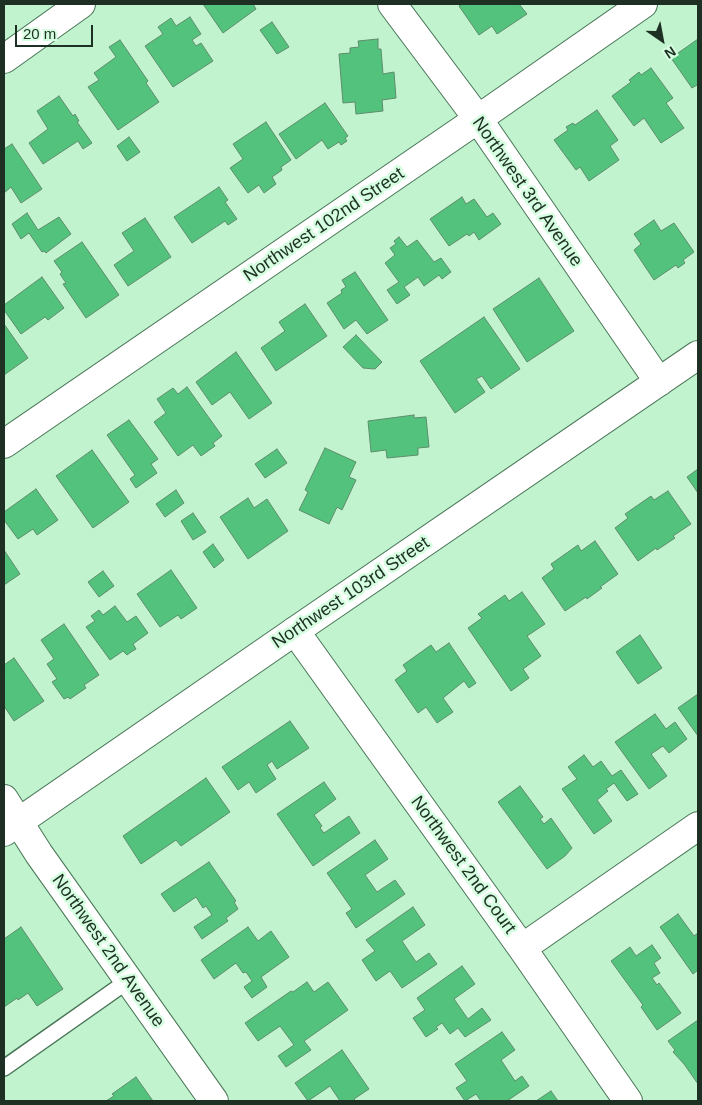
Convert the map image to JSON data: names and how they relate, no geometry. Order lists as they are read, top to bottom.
{
  "streets": {
    "street": [
      "Northwest 3rd Avenue",
      "Northwest 102nd Street",
      "Northwest 103rd Street",
      "Northwest 2nd Court",
      "Northwest 2nd Avenue"
    ]
  },
  "crossings": [
    ["Northwest 3rd Avenue", "Northwest 102nd Street"],
    ["Northwest 3rd Avenue", "Northwest 103rd Street"],
    ["Northwest 103rd Street", "Northwest 2nd Court"],
    ["Northwest 103rd Street", "Northwest 2nd Avenue"]
  ],
  "scale_bar": "20 m",
  "north": "bottom right"
}
